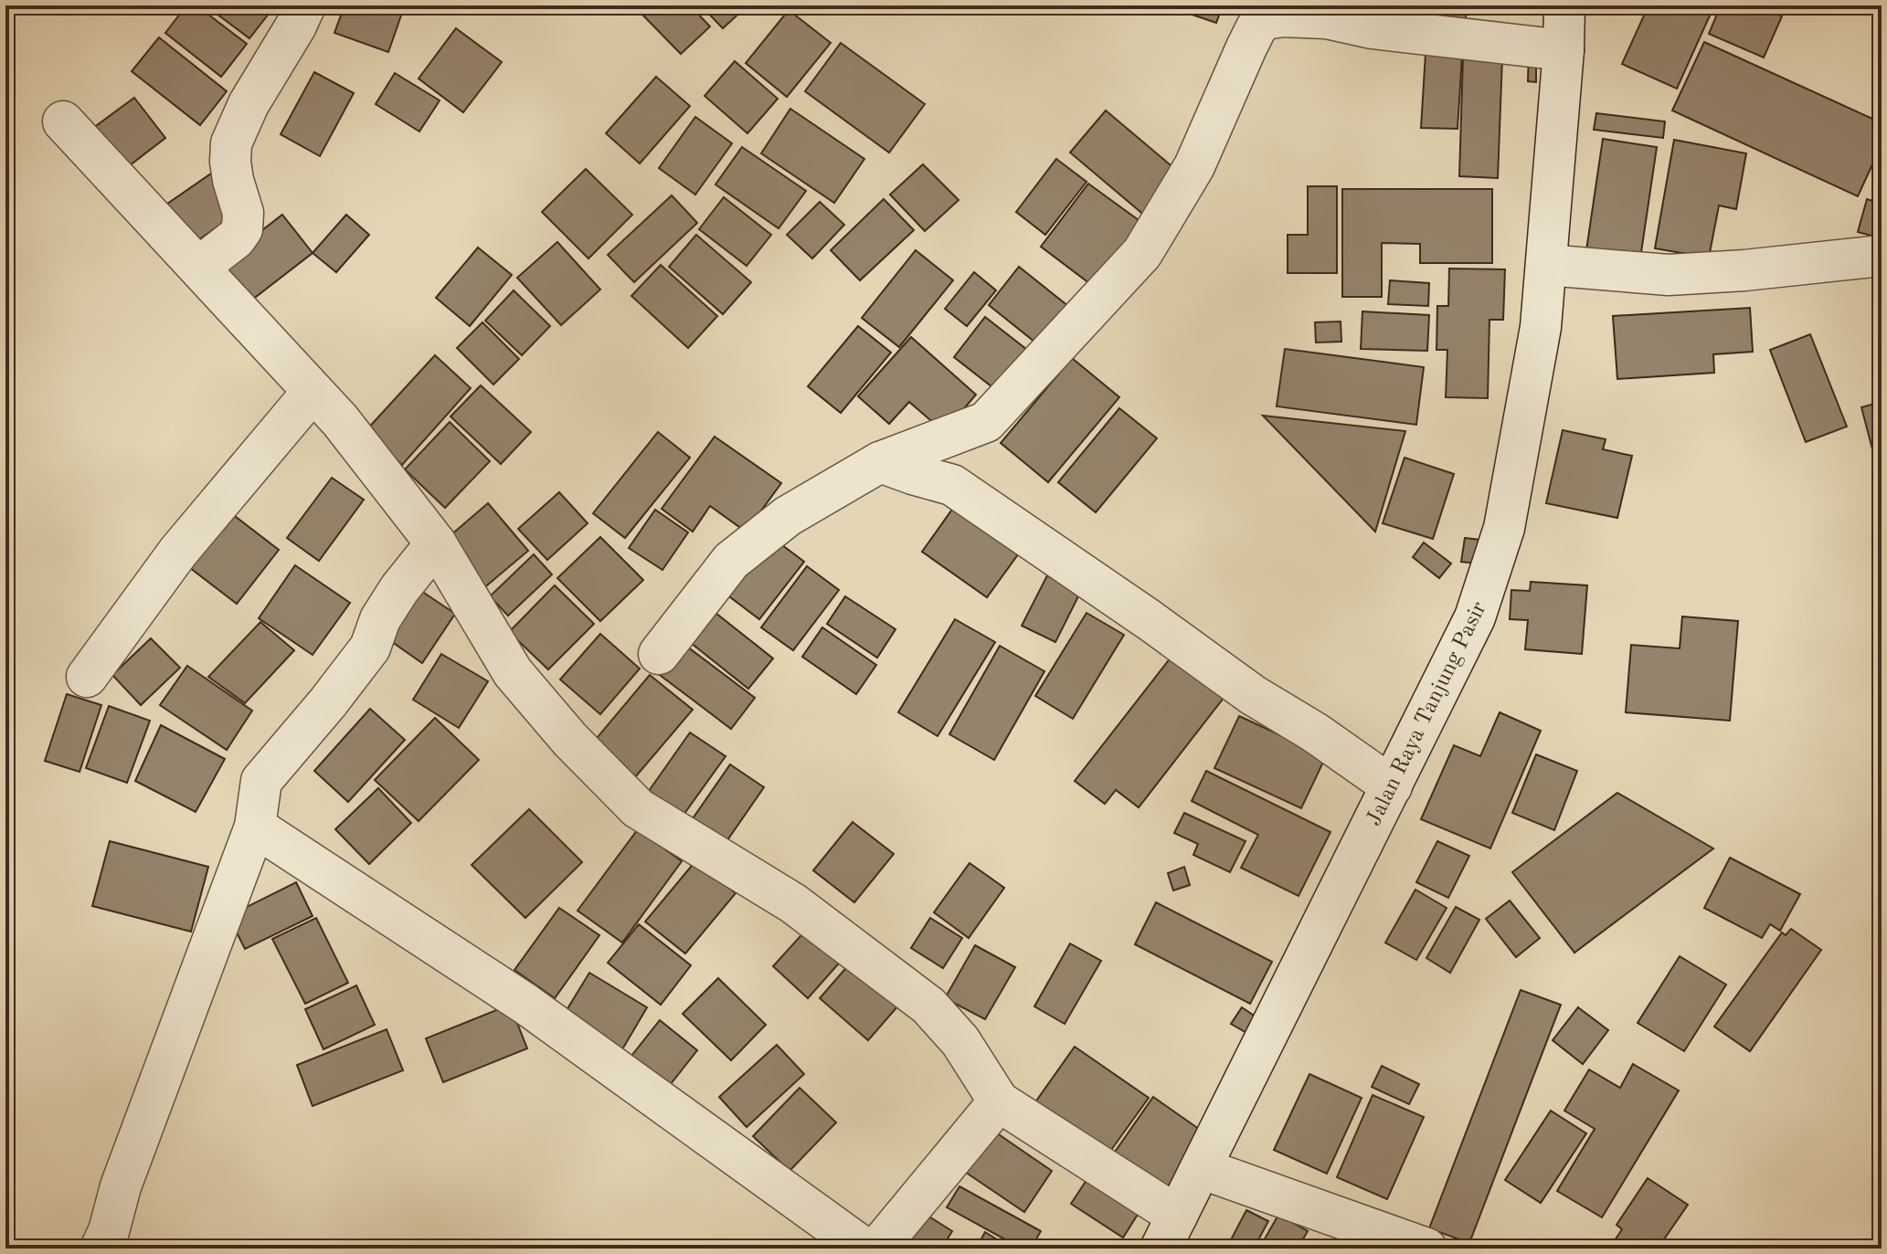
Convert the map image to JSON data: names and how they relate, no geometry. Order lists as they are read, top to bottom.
{
  "streets": {
    "street": ["Jalan Raya Tanjung Pasir"]
  }
}
